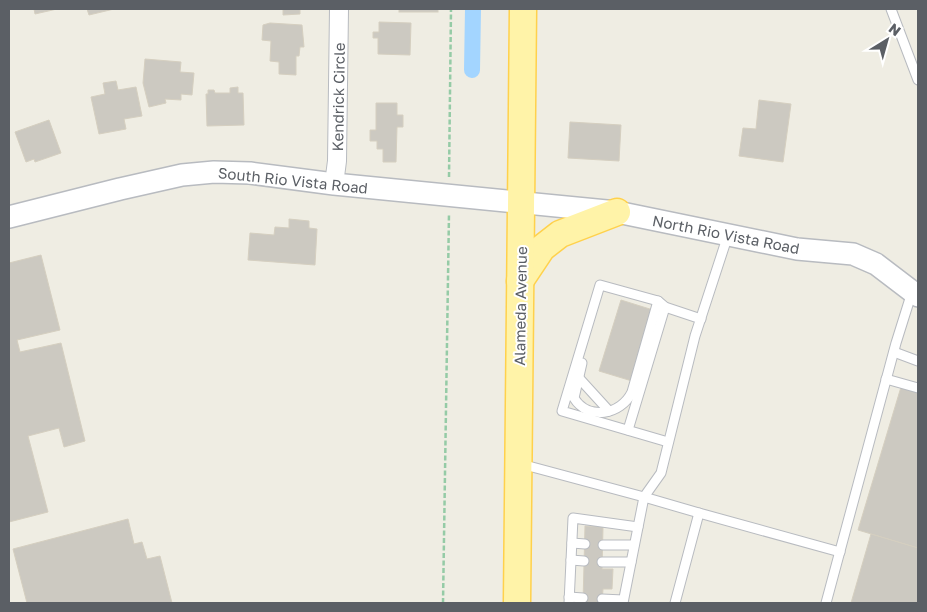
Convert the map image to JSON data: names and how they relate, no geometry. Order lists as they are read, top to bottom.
{
  "streets": {
    "main road": ["Alameda Avenue"],
    "street": ["Kendrick Circle", "South Rio Vista Road", "North Rio Vista Road"]
  },
  "crossings": [
    ["Kendrick Circle", "South Rio Vista Road"],
    ["South Rio Vista Road", "North Rio Vista Road"],
    ["South Rio Vista Road", "Alameda Avenue"],
    ["North Rio Vista Road", "Alameda Avenue"]
  ],
  "north": "top right"
}
